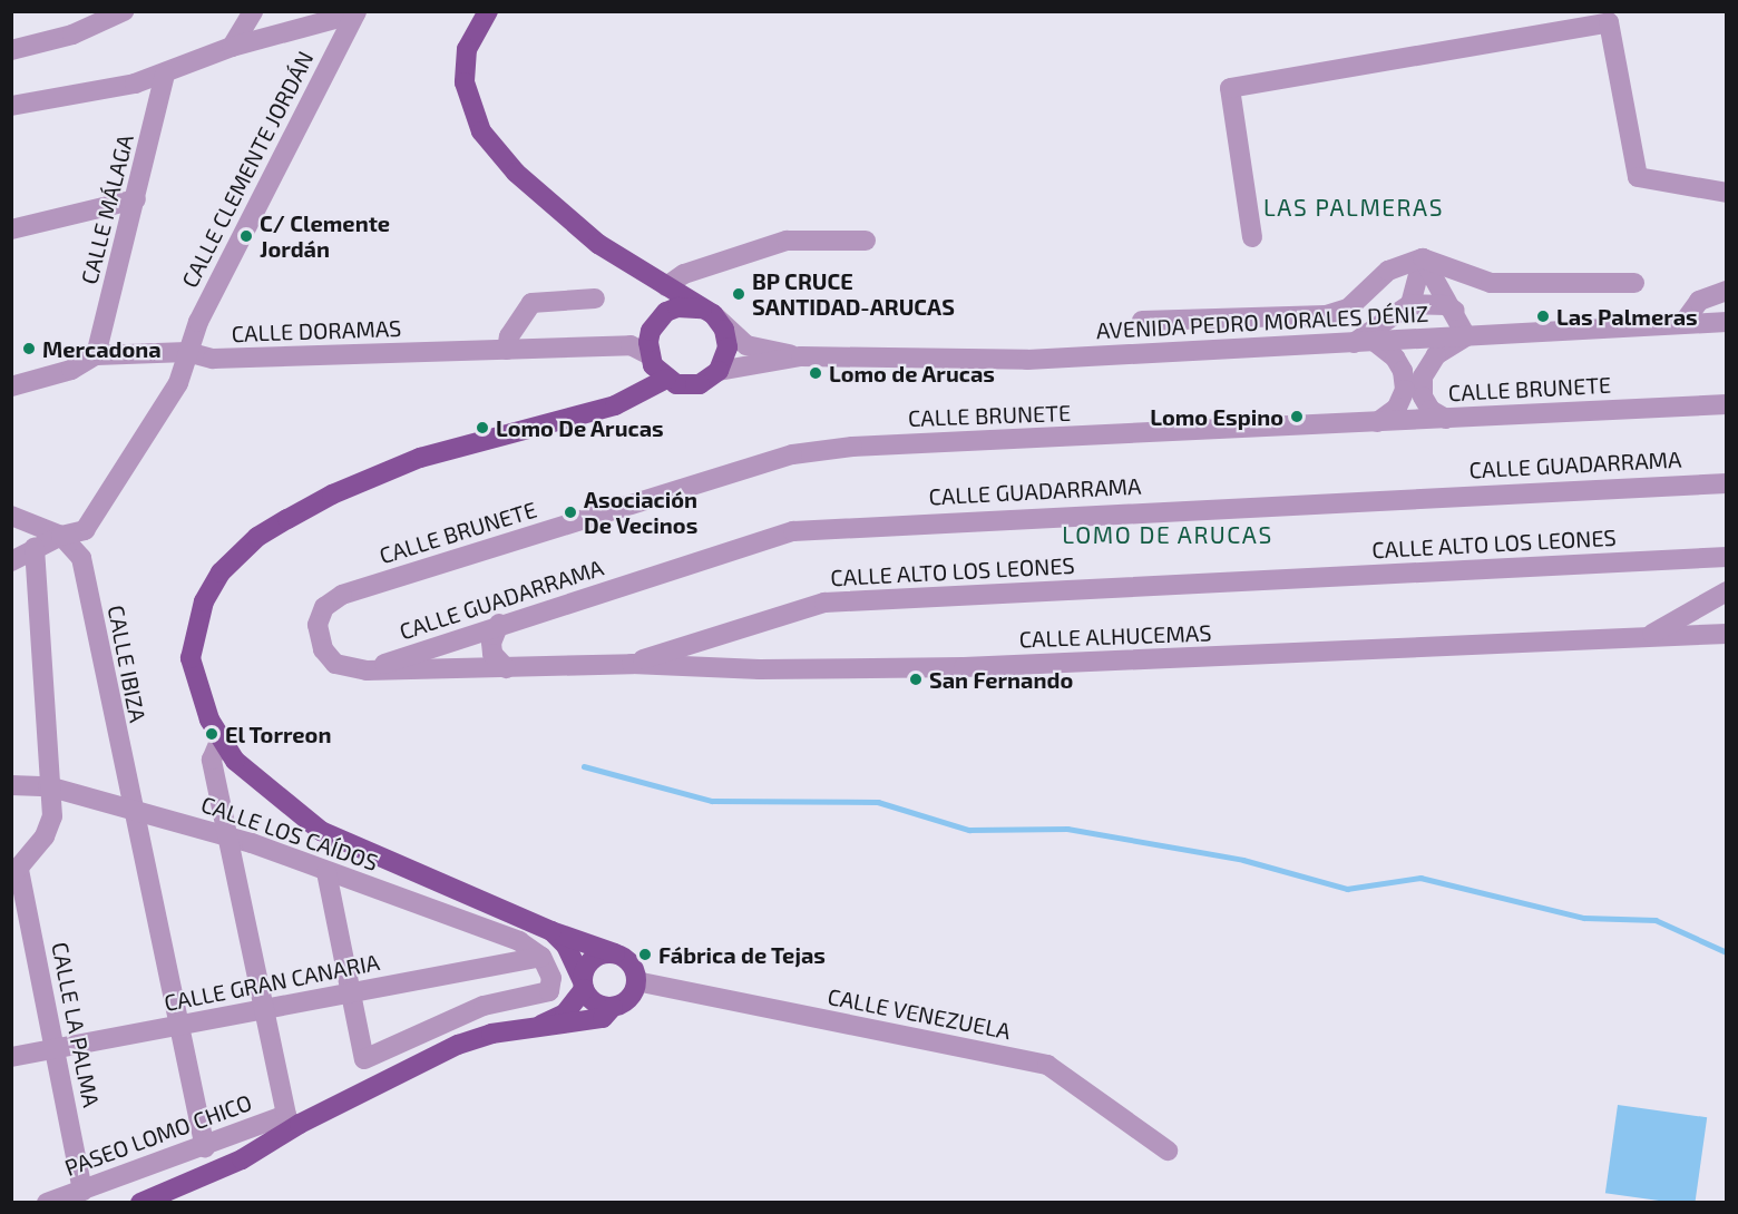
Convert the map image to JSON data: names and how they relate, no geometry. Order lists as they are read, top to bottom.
{
  "streets": {
    "street": [
      "CALLE CLEMENTE JORDÁN",
      "CALLE MÁLAGA",
      "AVENIDA PEDRO MORALES DÉNIZ",
      "CALLE DORAMAS",
      "CALLE BRUNETE",
      "CALLE GUADARRAMA",
      "CALLE ALTO LOS LEONES",
      "CALLE ALHUCEMAS",
      "CALLE IBIZA",
      "CALLE LOS CAÍDOS",
      "CALLE GRAN CANARIA",
      "CALLE VENEZUELA",
      "CALLE LA PALMA",
      "PASEO LOMO CHICO"
    ]
  },
  "crossings": [
    ["CALLE CLEMENTE JORDÁN", "CALLE DORAMAS"],
    ["CALLE CLEMENTE JORDÁN", "CALLE IBIZA"],
    ["CALLE MÁLAGA", "CALLE DORAMAS"],
    ["CALLE BRUNETE", "CALLE ALHUCEMAS"],
    ["CALLE GUADARRAMA", "CALLE ALHUCEMAS"],
    ["CALLE ALTO LOS LEONES", "CALLE ALHUCEMAS"],
    ["CALLE IBIZA", "CALLE LOS CAÍDOS"],
    ["CALLE IBIZA", "CALLE GRAN CANARIA"],
    ["CALLE IBIZA", "PASEO LOMO CHICO"],
    ["CALLE LOS CAÍDOS", "CALLE GRAN CANARIA"],
    ["CALLE GRAN CANARIA", "CALLE LA PALMA"],
    ["CALLE GRAN CANARIA", "PASEO LOMO CHICO"],
    ["CALLE LA PALMA", "PASEO LOMO CHICO"]
  ],
  "districts": ["LAS PALMERAS", "LOMO DE ARUCAS"],
  "places": [
    "C/ Clemente Jordán",
    "BP CRUCE SANTIDAD-ARUCAS",
    "Las Palmeras",
    "Mercadona",
    "Lomo de Arucas",
    "Lomo Espino",
    "Lomo De Arucas",
    "Asociación De Vecinos",
    "San Fernando",
    "El Torreon",
    "Fábrica de Tejas"
  ]
}
